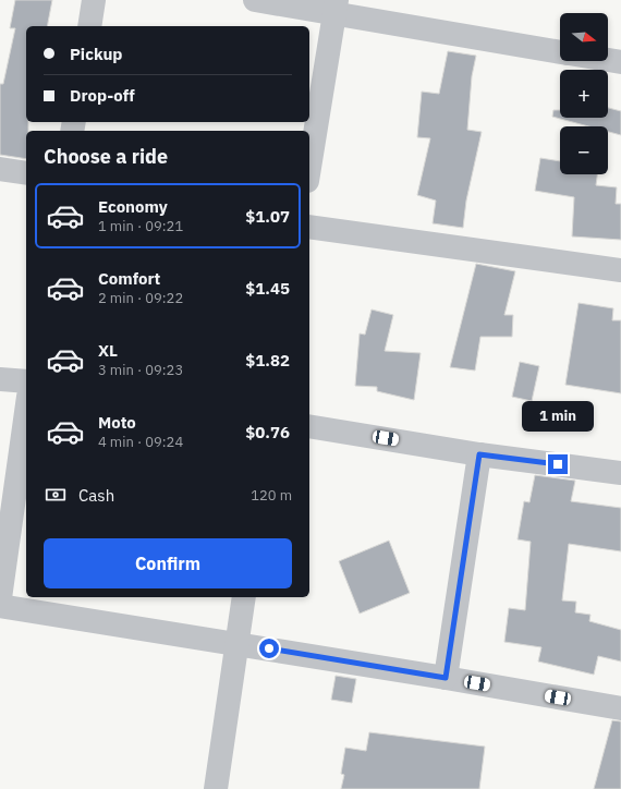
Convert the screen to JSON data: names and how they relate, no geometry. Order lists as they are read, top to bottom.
{
  "north": "right",
  "page": {
    "map_buttons": ["+", "−"],
    "banner": ["Pickup", "Drop-off"],
    "heading": "Choose a ride",
    "list": [
      {
        "name": "Economy",
        "note": "1 min · 09:21",
        "value": "$1.07"
      },
      {
        "name": "Comfort",
        "note": "2 min · 09:22",
        "value": "$1.45"
      },
      {
        "name": "XL",
        "note": "3 min · 09:23",
        "value": "$1.82"
      },
      {
        "name": "Moto",
        "note": "4 min · 09:24",
        "value": "$0.76"
      }
    ],
    "bubble": "1 min",
    "pay": ["Cash", "120 m"],
    "buttons": "Confirm"
  }
}
